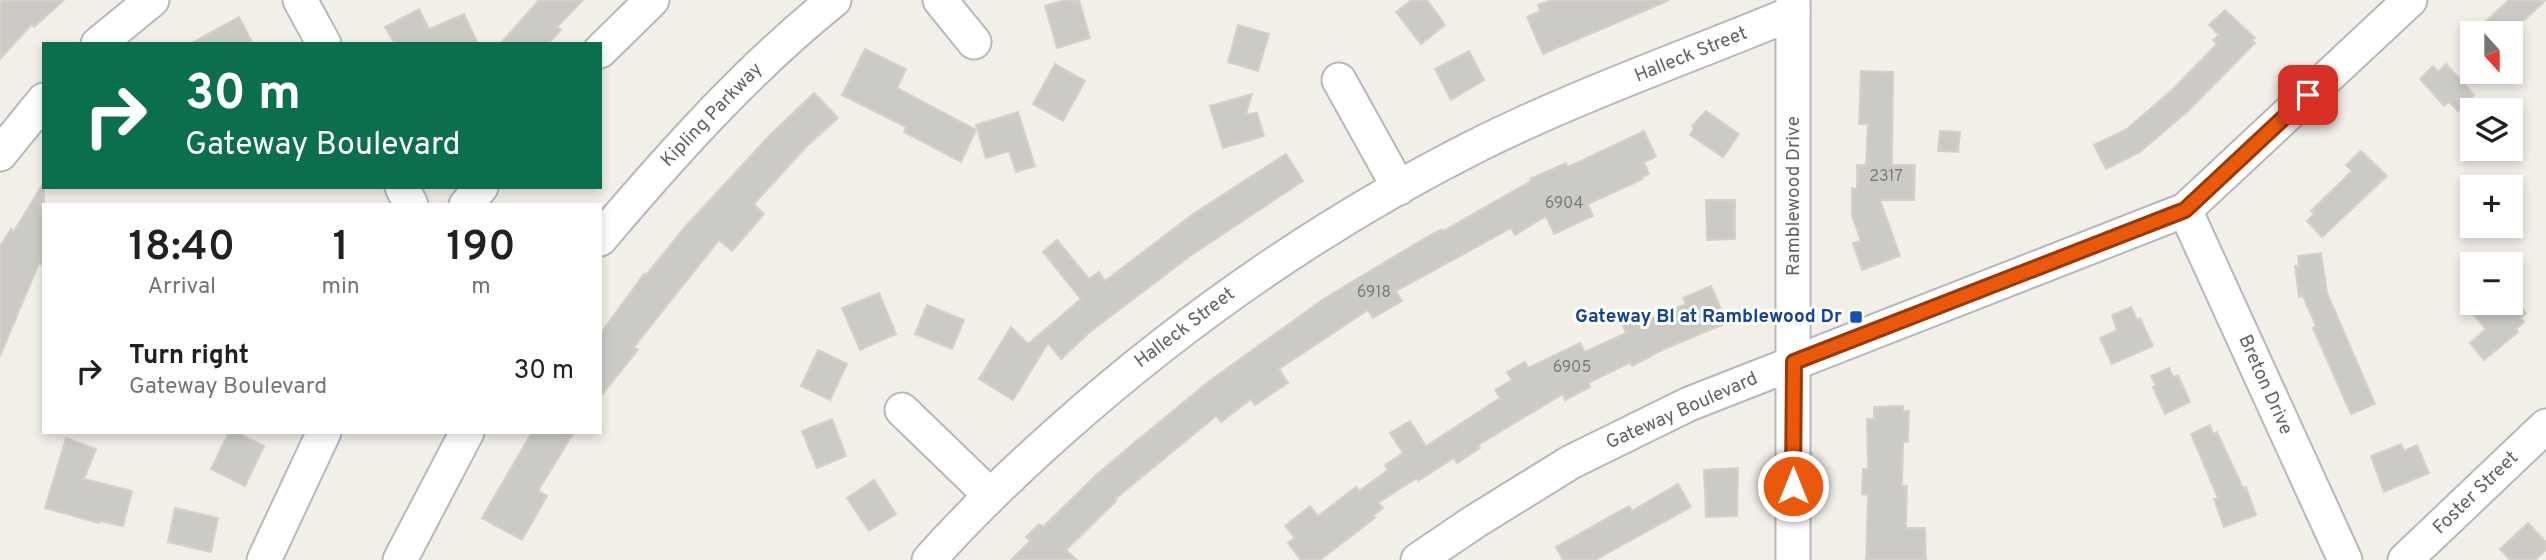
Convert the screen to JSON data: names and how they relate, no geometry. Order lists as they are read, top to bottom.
{
  "streets": {
    "street": [
      "Halleck Street",
      "Kipling Parkway",
      "Ramblewood Drive",
      "Breton Drive",
      "Gateway Boulevard",
      "Foster Street"
    ]
  },
  "crossings": [
    ["Halleck Street", "Ramblewood Drive"],
    ["Ramblewood Drive", "Gateway Boulevard"],
    ["Breton Drive", "Gateway Boulevard"]
  ],
  "places": {
    "transit": ["Gateway Bl at Ramblewood Dr"]
  },
  "house_numbers": [
    "2317",
    "6904",
    "6918",
    "6905"
  ],
  "north": "bottom",
  "page": {
    "map_buttons": ["+", "−"],
    "turn": ["30 m", "Gateway Boulevard"],
    "eta": [
      "18:40",
      "Arrival",
      "1",
      "min",
      "190",
      "m"
    ],
    "list": [
      {
        "name": "Turn right",
        "note": "Gateway Boulevard",
        "value": "30 m"
      }
    ]
  }
}
